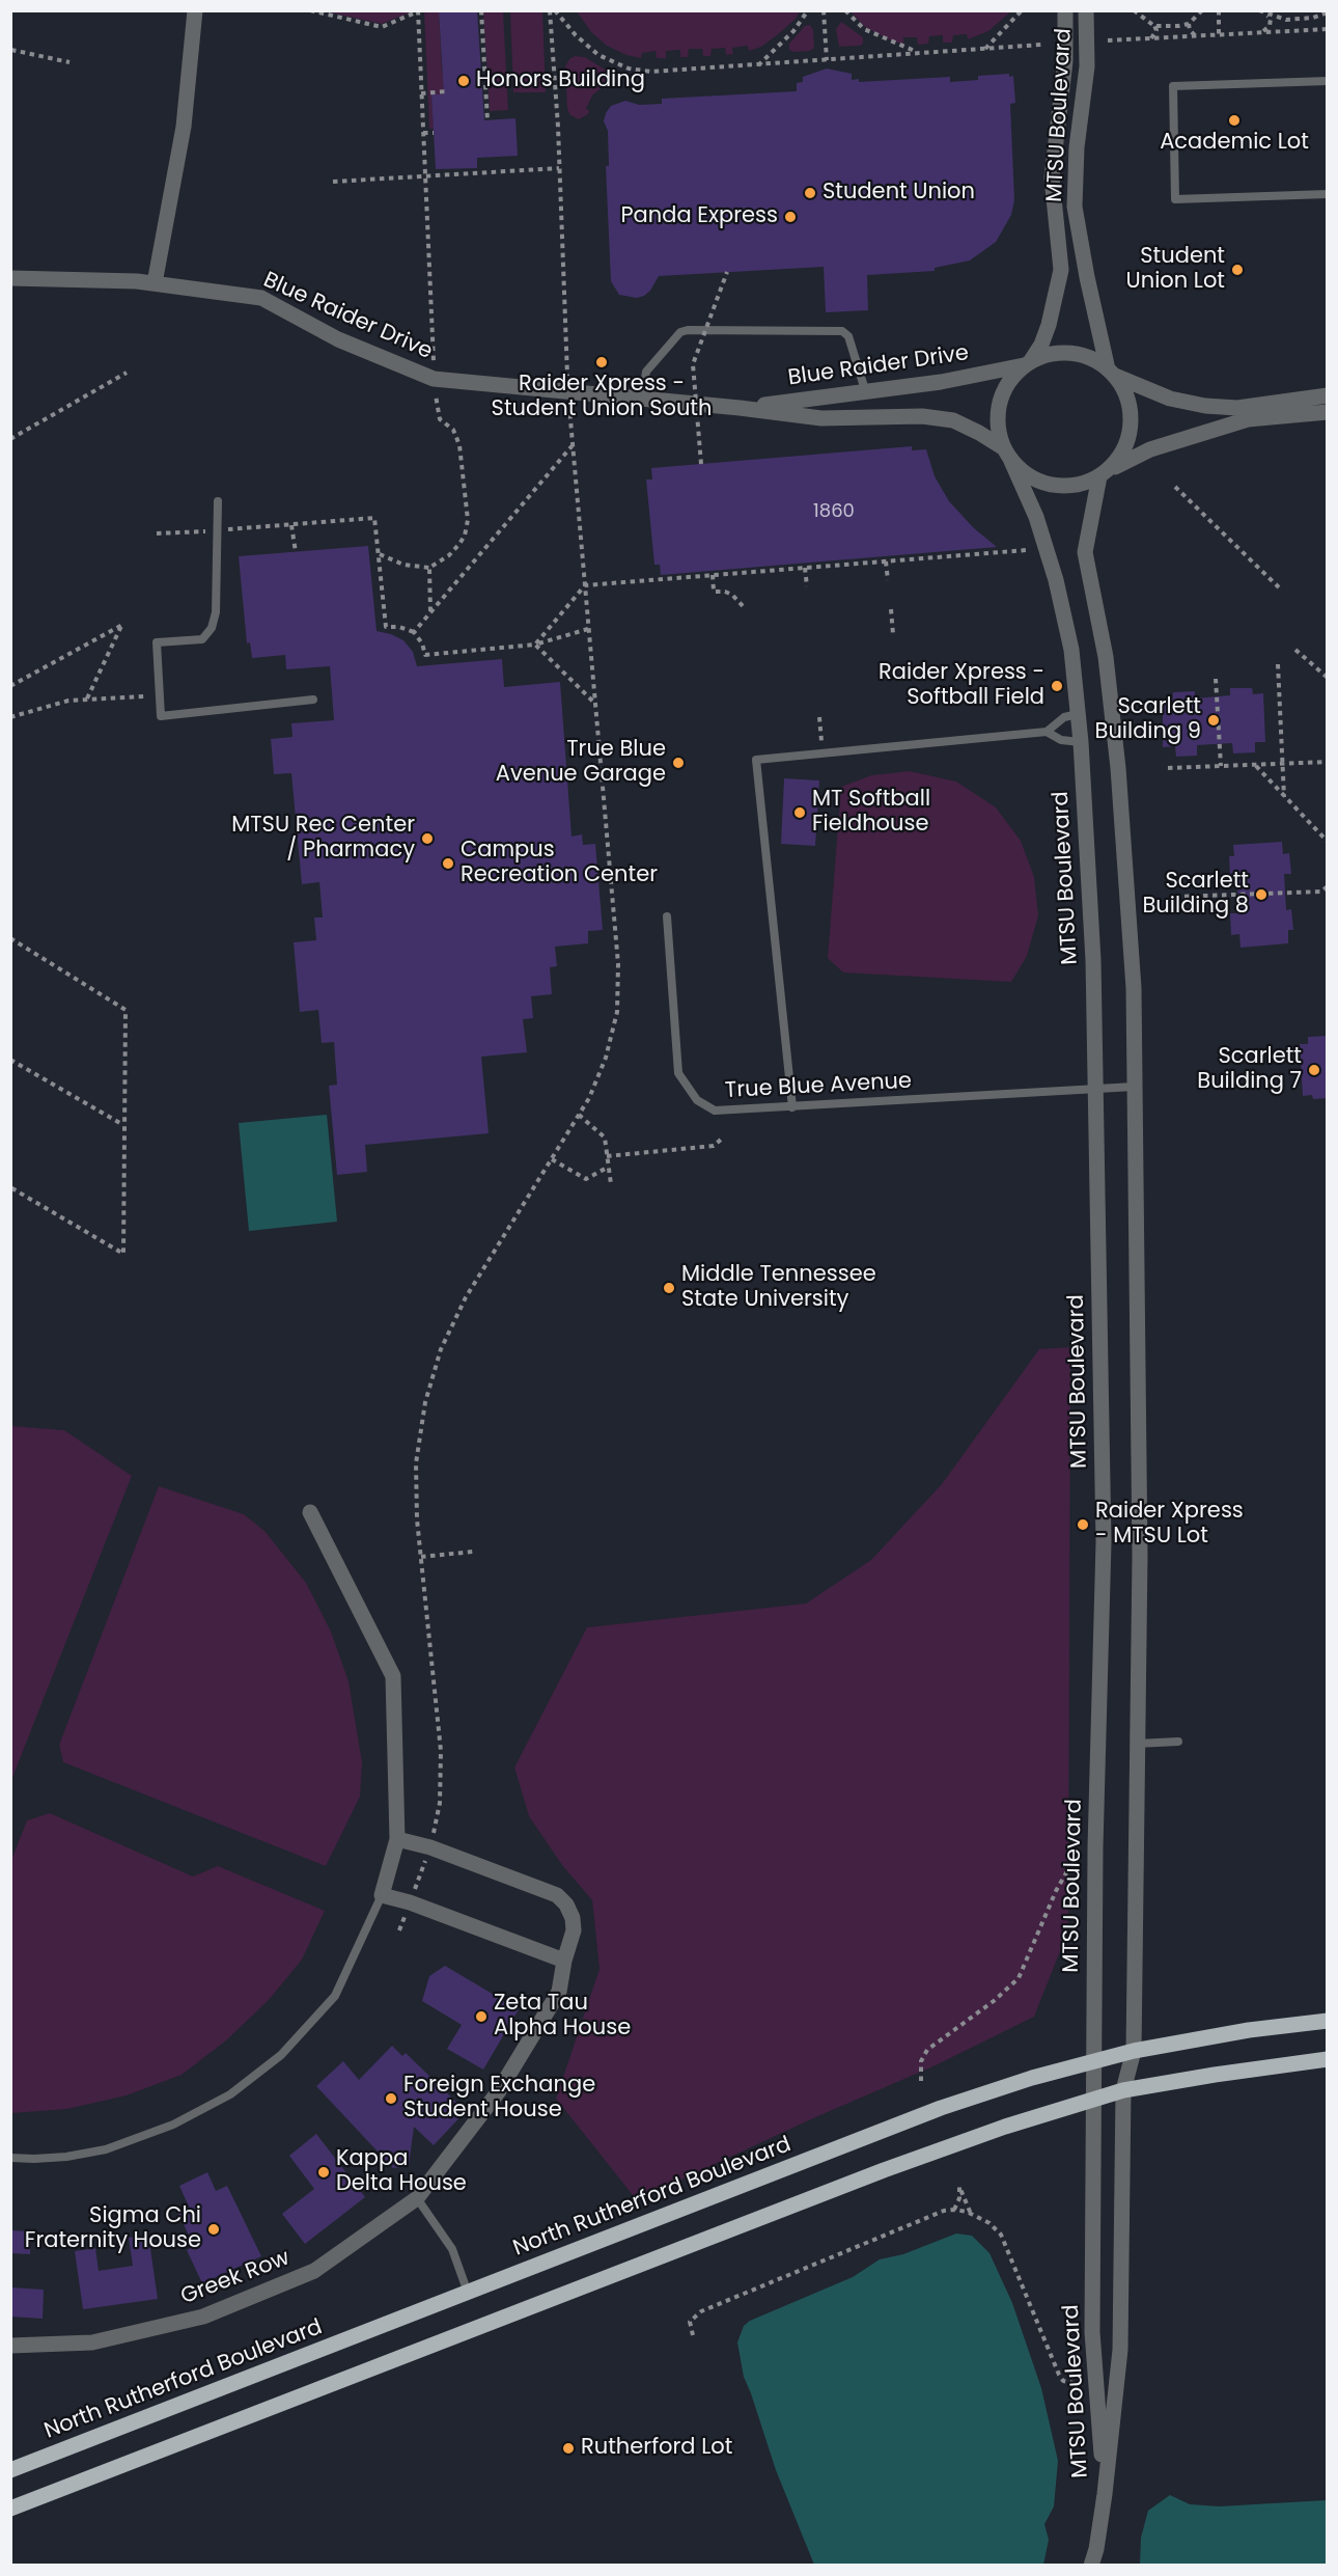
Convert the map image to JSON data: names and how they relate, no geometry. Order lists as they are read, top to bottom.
{
  "streets": {
    "main road": ["North Rutherford Boulevard"],
    "street": ["MTSU Boulevard", "Blue Raider Drive", "Greek Row"],
    "lane": ["True Blue Avenue"]
  },
  "crossings": [
    ["MTSU Boulevard", "Blue Raider Drive"],
    ["MTSU Boulevard", "True Blue Avenue"],
    ["MTSU Boulevard", "North Rutherford Boulevard"]
  ],
  "places": [
    "Honors Building",
    "Academic Lot",
    "Student Union",
    "Panda Express",
    "Student Union Lot",
    "Raider Xpress - Student Union South",
    "Raider Xpress - Softball Field",
    "Scarlett Building 9",
    "True Blue Avenue Garage",
    "MT Softball Fieldhouse",
    "MTSU Rec Center / Pharmacy",
    "Campus Recreation Center",
    "Scarlett Building 8",
    "Scarlett Building 7",
    "Middle Tennessee State University",
    "Raider Xpress - MTSU Lot",
    "Zeta Tau Alpha House",
    "Foreign Exchange Student House",
    "Kappa Delta House",
    "Sigma Chi Fraternity House",
    "Rutherford Lot"
  ],
  "house_numbers": ["1860"]
}
